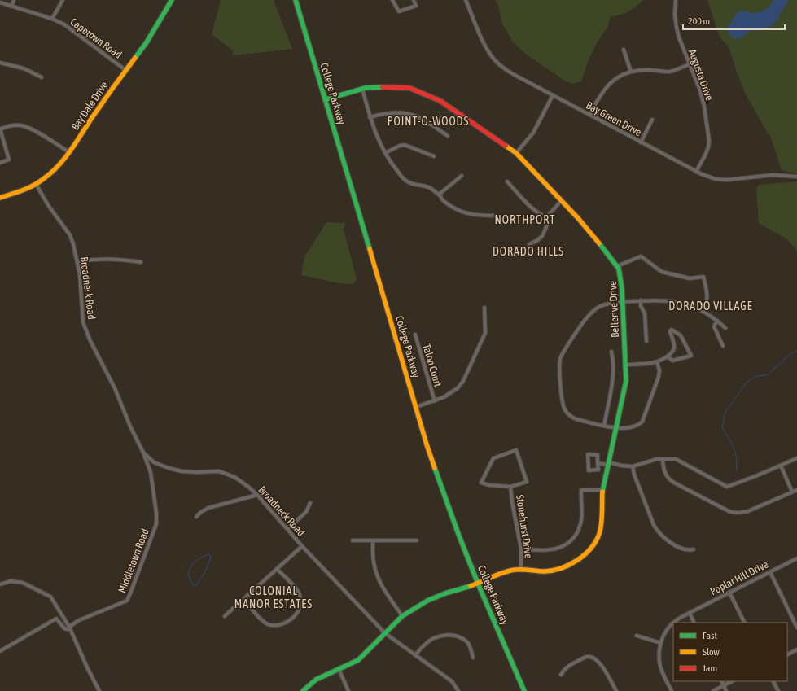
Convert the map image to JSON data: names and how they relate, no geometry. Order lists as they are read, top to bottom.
{
  "streets": {
    "street": [
      "Capetown Road",
      "Augusta Drive",
      "College Parkway",
      "Bay Dale Drive",
      "Bay Green Drive",
      "Broadneck Road",
      "Bellerive Drive",
      "Talon Court",
      "Stonehurst Drive",
      "Middletown Road",
      "Poplar Hill Drive"
    ]
  },
  "crossings": [
    ["Capetown Road", "Bay Dale Drive"],
    ["Augusta Drive", "Bay Green Drive"],
    ["College Parkway", "Bellerive Drive"],
    ["Bay Dale Drive", "Broadneck Road"],
    ["Broadneck Road", "Bellerive Drive"],
    ["Broadneck Road", "Middletown Road"],
    ["Bellerive Drive", "Stonehurst Drive"]
  ],
  "districts": [
    "POINT-O-WOODS",
    "NORTHPORT",
    "DORADO HILLS",
    "DORADO VILLAGE",
    "COLONIAL MANOR ESTATES"
  ],
  "legend": ["Fast", "Slow", "Jam"],
  "scale_bar": "200 m"
}
